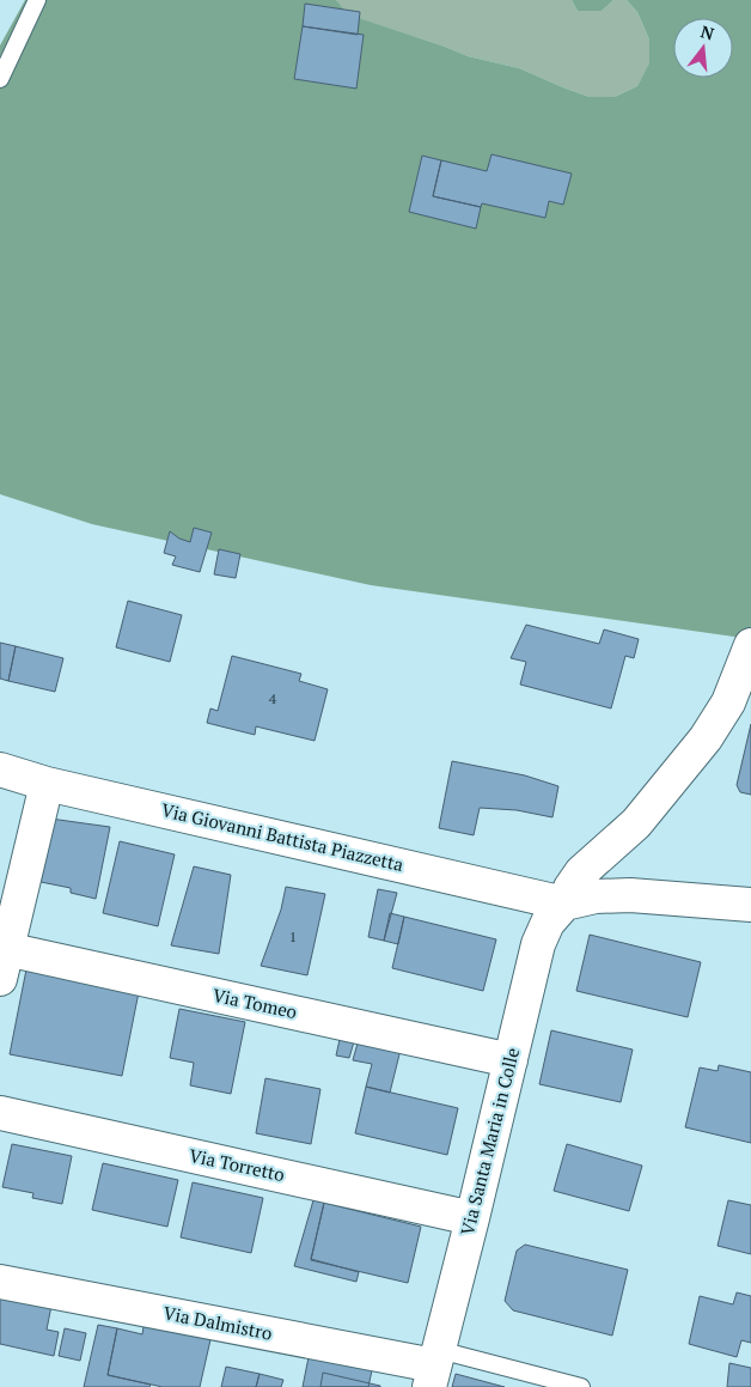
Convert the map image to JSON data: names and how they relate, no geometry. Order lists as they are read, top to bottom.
{
  "streets": {
    "street": [
      "Via Giovanni Battista Piazzetta",
      "Via Tomeo",
      "Via Santa Maria in Colle",
      "Via Torretto",
      "Via Dalmistro"
    ]
  },
  "crossings": [
    ["Via Giovanni Battista Piazzetta", "Via Santa Maria in Colle"],
    ["Via Tomeo", "Via Santa Maria in Colle"],
    ["Via Santa Maria in Colle", "Via Torretto"],
    ["Via Santa Maria in Colle", "Via Dalmistro"]
  ],
  "house_numbers": ["4", "1"],
  "north": "top"
}
